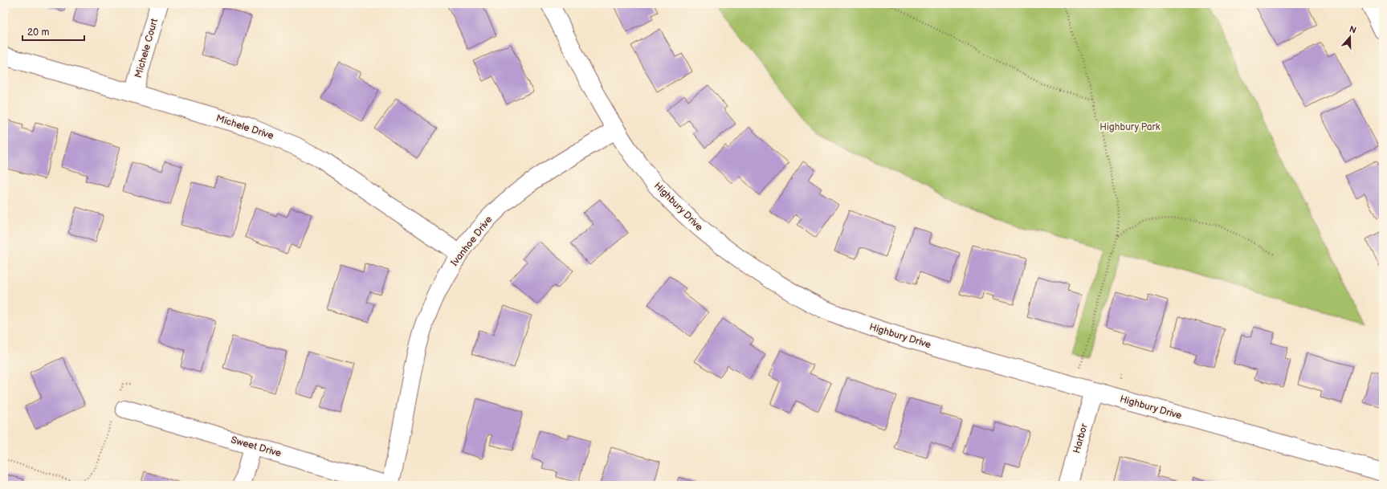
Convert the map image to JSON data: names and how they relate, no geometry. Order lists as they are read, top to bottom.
{
  "streets": {
    "street": [
      "Michele Court",
      "Michele Drive",
      "Highbury Drive",
      "Ivanhoe Drive",
      "Harbor",
      "Sweet Drive"
    ]
  },
  "crossings": [
    ["Michele Court", "Michele Drive"],
    ["Michele Drive", "Ivanhoe Drive"],
    ["Highbury Drive", "Ivanhoe Drive"],
    ["Highbury Drive", "Harbor"]
  ],
  "parks": ["Highbury Park"],
  "scale_bar": "20 m",
  "north": "top"
}
